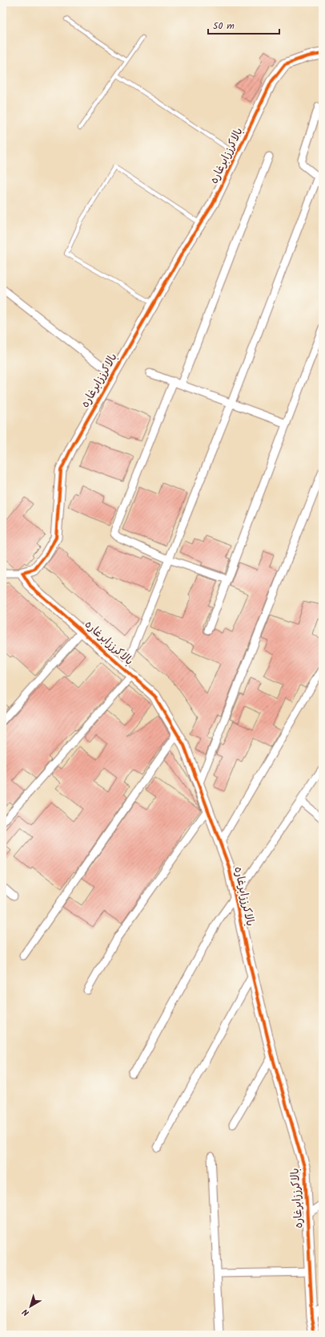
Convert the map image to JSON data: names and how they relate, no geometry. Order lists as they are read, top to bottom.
{
  "streets": {
    "street": ["بالاکرززابرغاره"]
  },
  "scale_bar": "50 m",
  "north": "bottom left"
}
